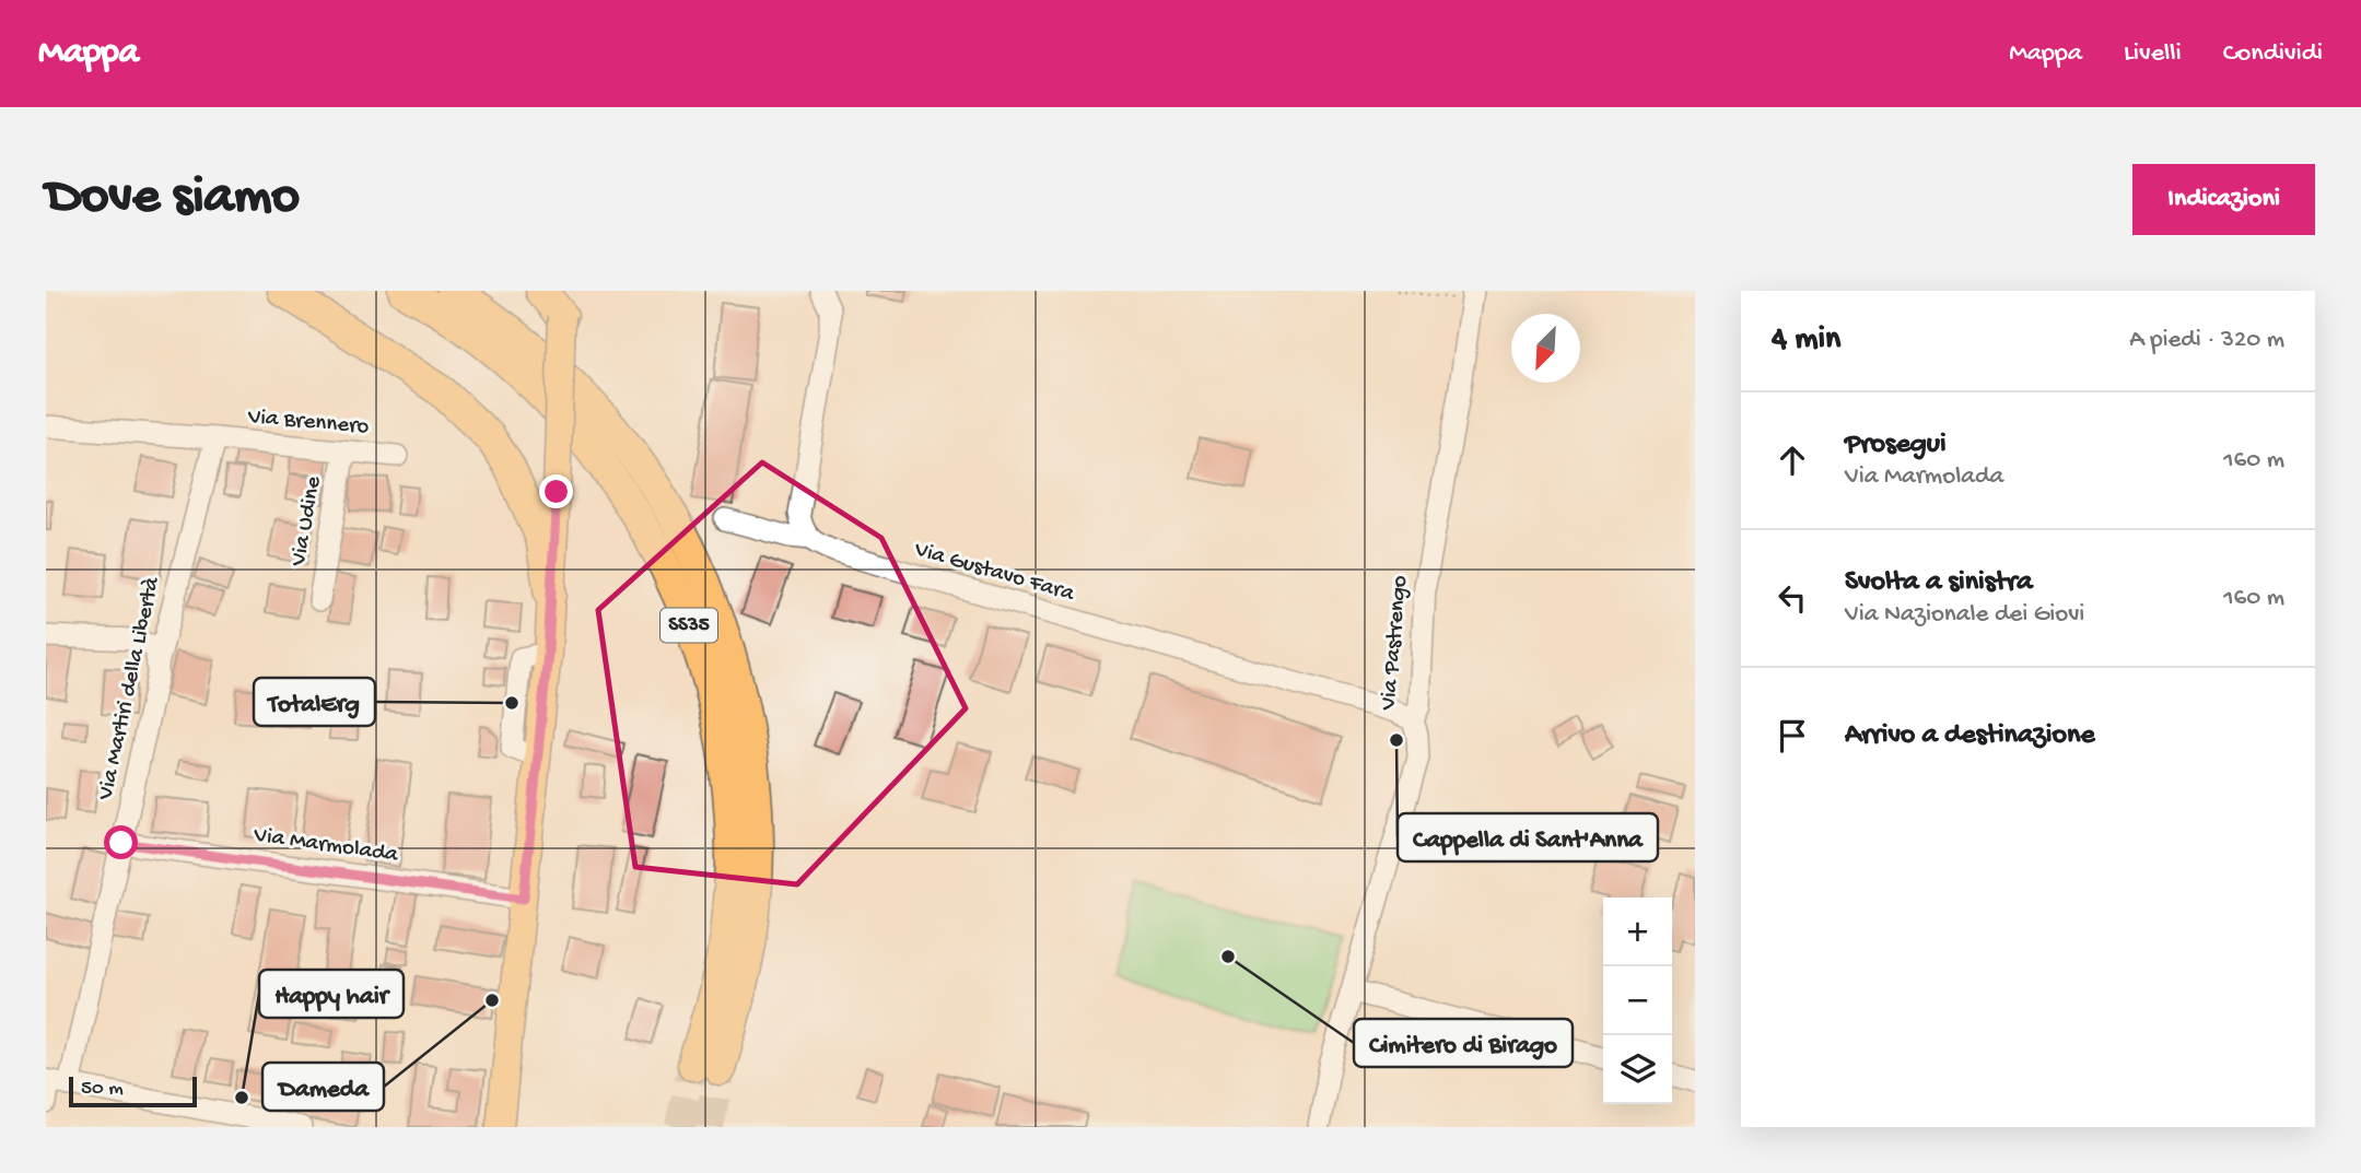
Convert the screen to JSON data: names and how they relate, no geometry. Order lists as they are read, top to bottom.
{
  "streets": {
    "highway": ["SS35"],
    "street": [
      "Via Brennero",
      "Via Udine",
      "Via Gustavo Fara",
      "Via Pastrengo",
      "Via Martiri della Libertà",
      "Via Marmolada"
    ]
  },
  "crossings": [
    ["Via Brennero", "Via Udine"],
    ["Via Brennero", "Via Martiri della Libertà"],
    ["Via Gustavo Fara", "Via Pastrengo"],
    ["Via Martiri della Libertà", "Via Marmolada"]
  ],
  "places": [
    "TotalErg",
    "Cappella di Sant'Anna",
    "Cimitero di Birago",
    "Dameda",
    "Happy hair"
  ],
  "scale_bar": "50 m",
  "north": "bottom left",
  "page": {
    "header": "Mappa",
    "nav": ["Mappa", "Livelli", "Condividi"],
    "buttons": "Indicazioni",
    "title": "Dove siamo",
    "heading": ["4 min", "A piedi · 320 m"],
    "list": [
      ["Prosegui", "Via Marmolada", "160 m"],
      ["Svolta a sinistra", "Via Nazionale dei Giovi", "160 m"],
      "Arrivo a destinazione"
    ],
    "map_buttons": ["+", "−"],
    "scale": "50 m"
  }
}
